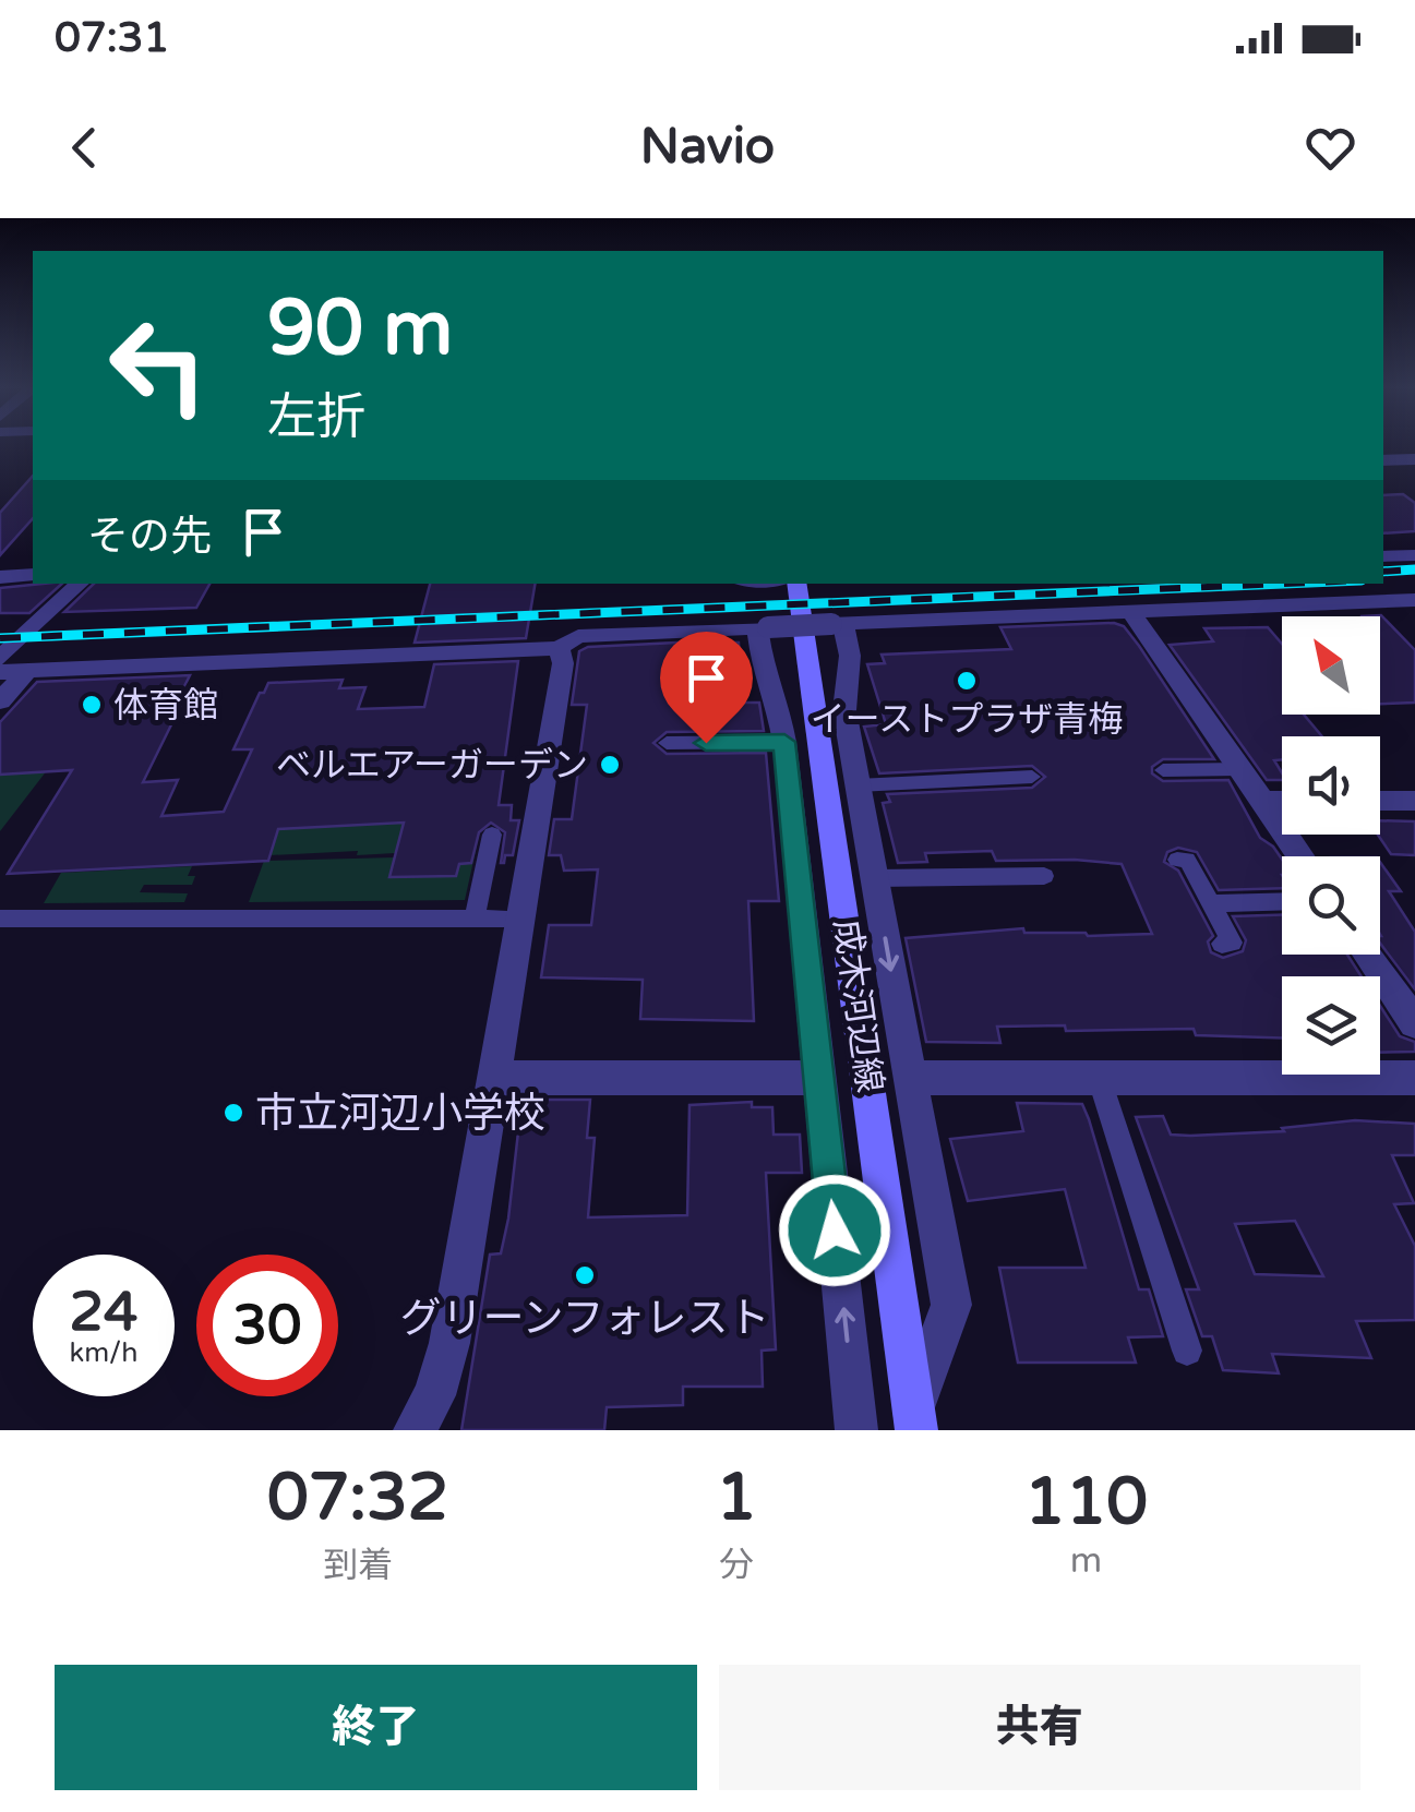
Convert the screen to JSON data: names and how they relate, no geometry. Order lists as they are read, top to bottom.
{
  "streets": {
    "main road": ["成木河辺線"]
  },
  "places": [
    "イーストプラザ青梅",
    "体育館",
    "ベルエアーガーデン",
    "市立河辺小学校",
    "グリーンフォレスト"
  ],
  "north": "top left",
  "page": {
    "status": "07:31",
    "header": "Navio",
    "turn": ["90 m", "左折"],
    "then": "その先",
    "speed": "24 km/h",
    "limit": "30",
    "eta": [
      "07:32",
      "到着",
      "1",
      "分",
      "110",
      "m"
    ],
    "buttons": ["終了", "共有"]
  }
}
